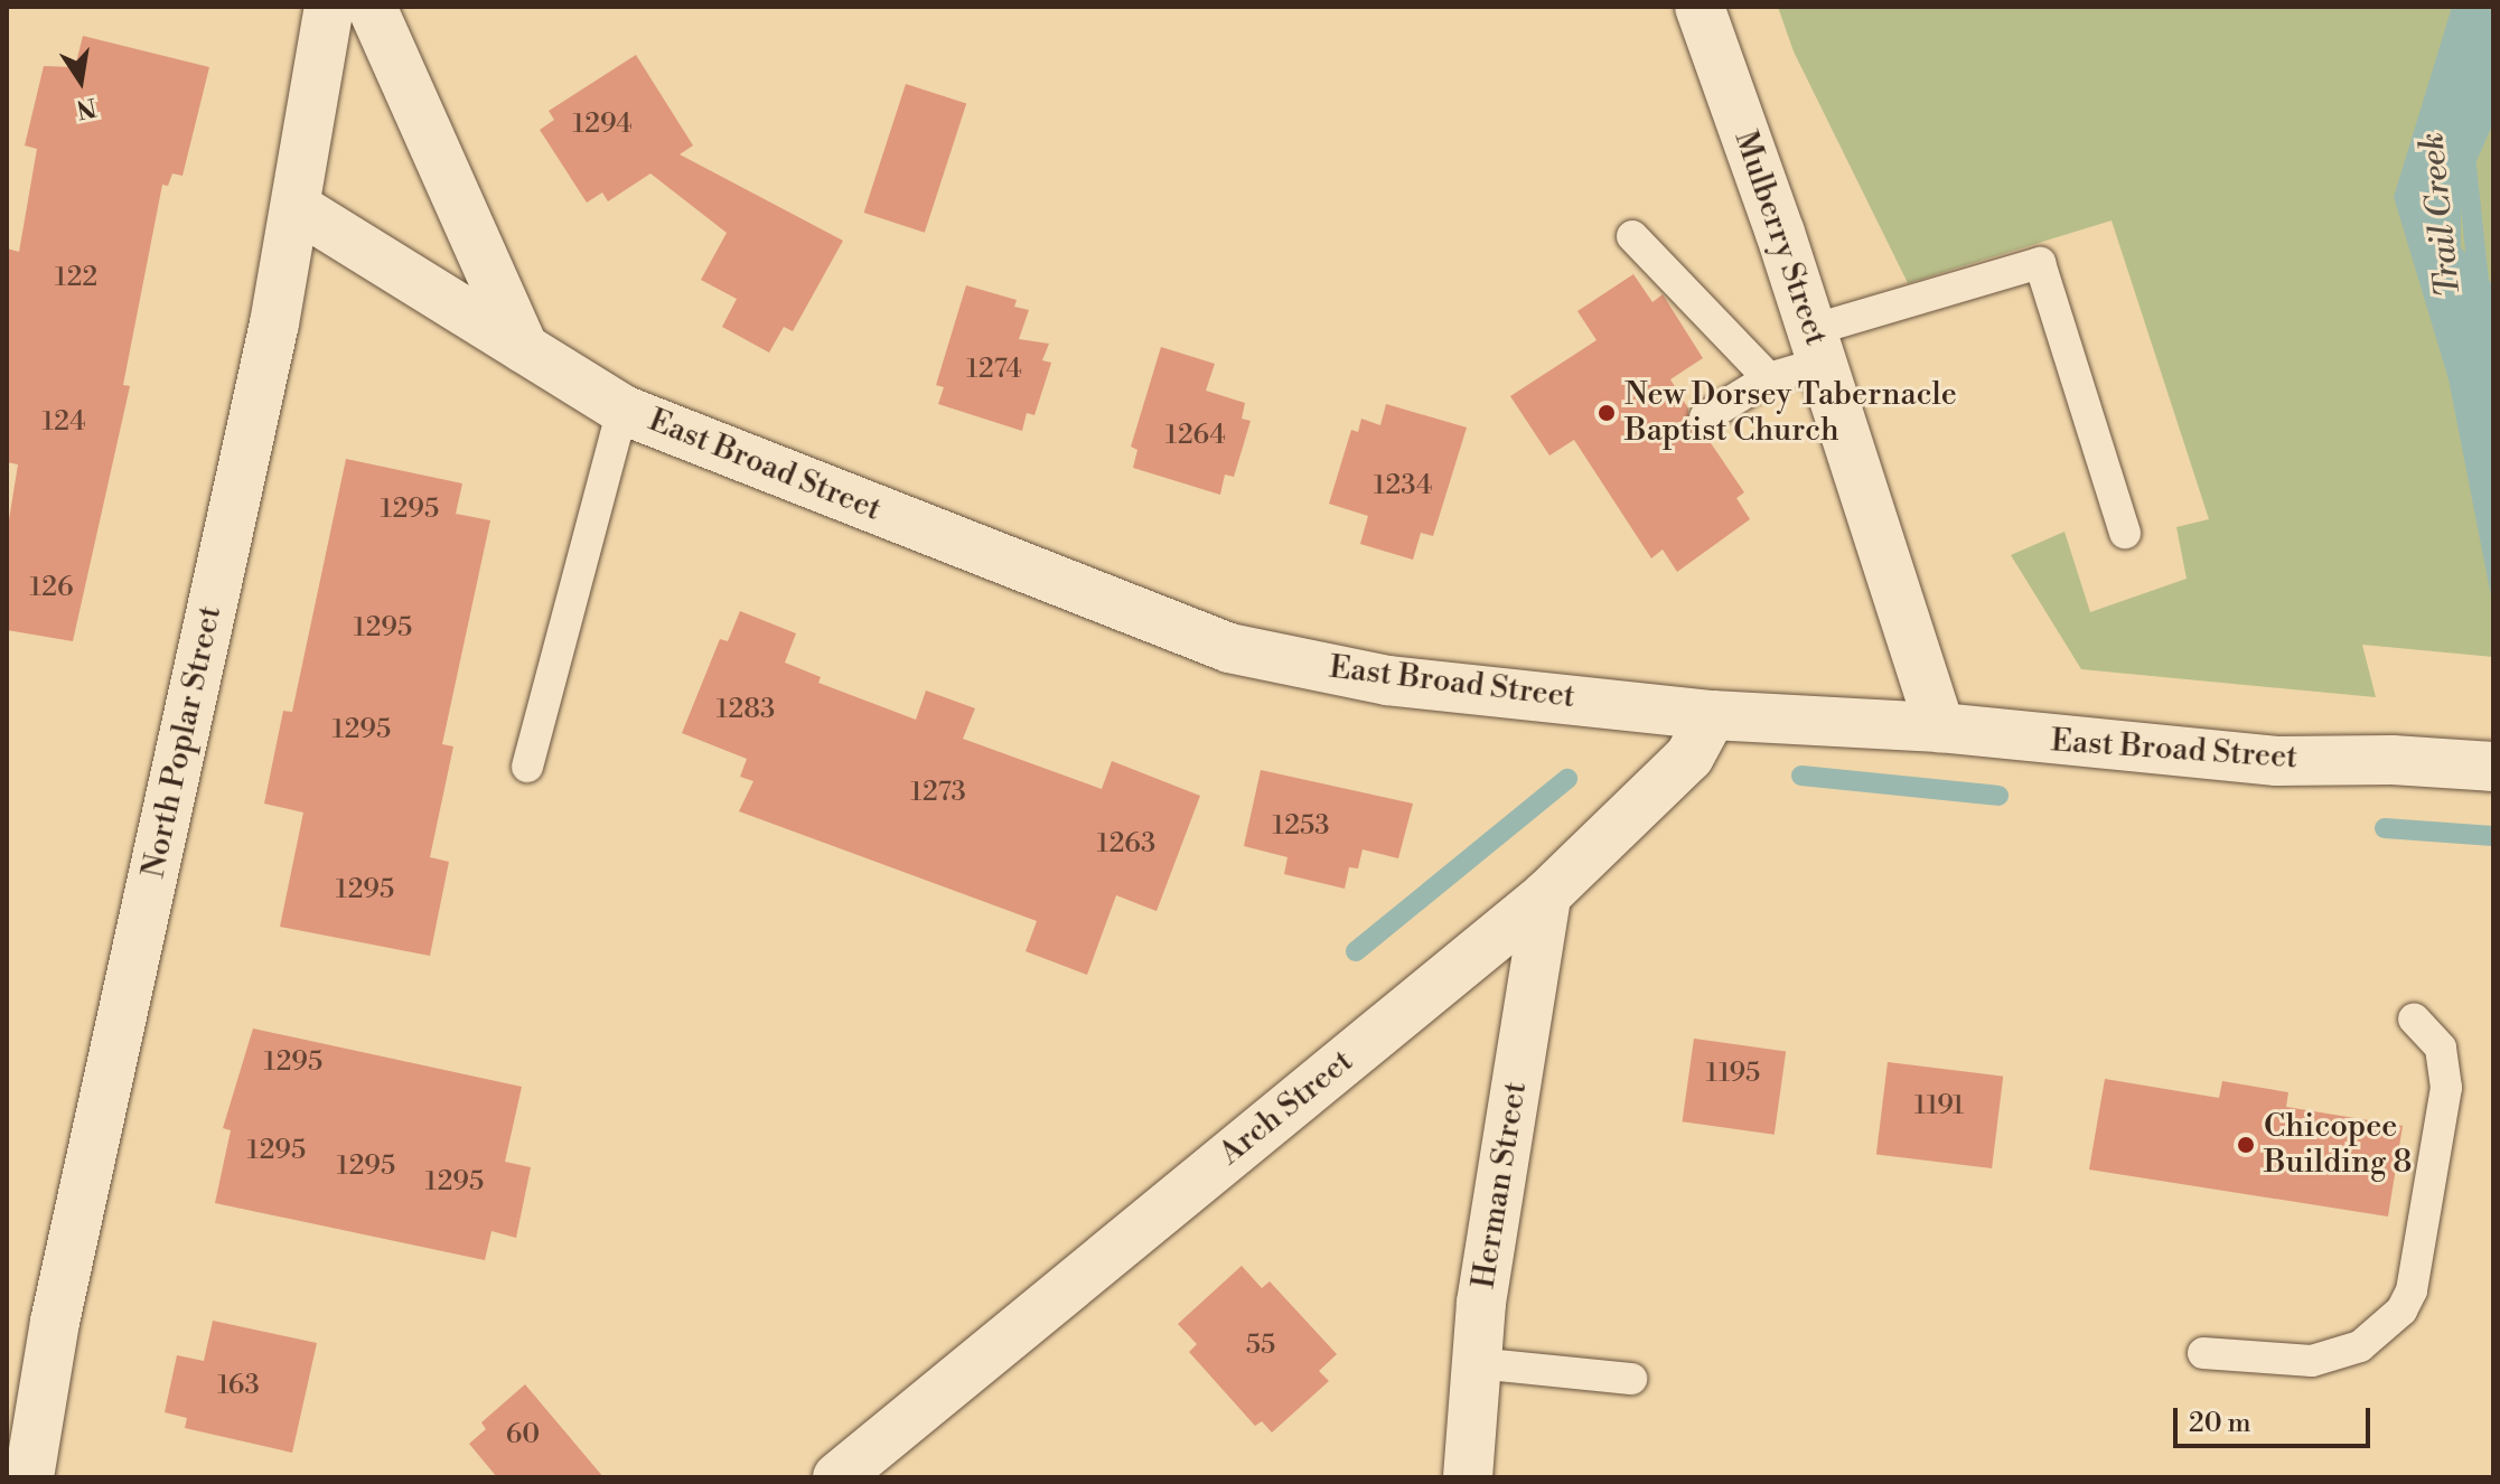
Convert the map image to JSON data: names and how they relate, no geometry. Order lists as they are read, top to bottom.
{
  "streets": {
    "street": [
      "Mulberry Street",
      "East Broad Street",
      "North Poplar Street",
      "Arch Street",
      "Herman Street"
    ]
  },
  "crossings": [
    ["Mulberry Street", "East Broad Street"],
    ["East Broad Street", "North Poplar Street"],
    ["East Broad Street", "Arch Street"],
    ["Arch Street", "Herman Street"]
  ],
  "water": ["Trail Creek"],
  "places": ["New Dorsey Tabernacle Baptist Church", "Chicopee Building 8"],
  "house_numbers": [
    "1294",
    "122",
    "1274",
    "124",
    "1264",
    "1234",
    "1295",
    "126",
    "1295",
    "1283",
    "1295",
    "1273",
    "1253",
    "1263",
    "1295",
    "1295",
    "1195",
    "1191",
    "1295",
    "1295",
    "1295",
    "55",
    "163",
    "60"
  ],
  "scale_bar": "20 m",
  "north": "bottom"
}
